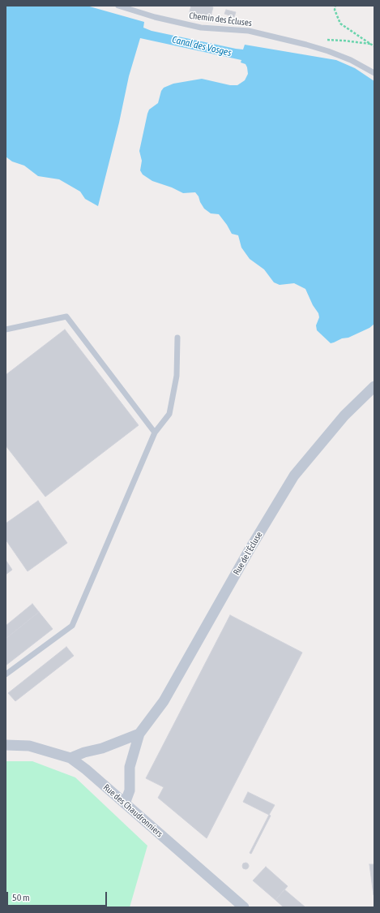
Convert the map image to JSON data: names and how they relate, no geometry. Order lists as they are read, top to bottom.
{
  "streets": {
    "street": ["Rue de l'Écluse", "Rue des Chaudronniers"],
    "lane": ["Chemin des Écluses"]
  },
  "crossings": [
    ["Rue de l'Écluse", "Rue des Chaudronniers"]
  ],
  "water": ["Canal des Vosges"],
  "scale_bar": "50 m"
}
